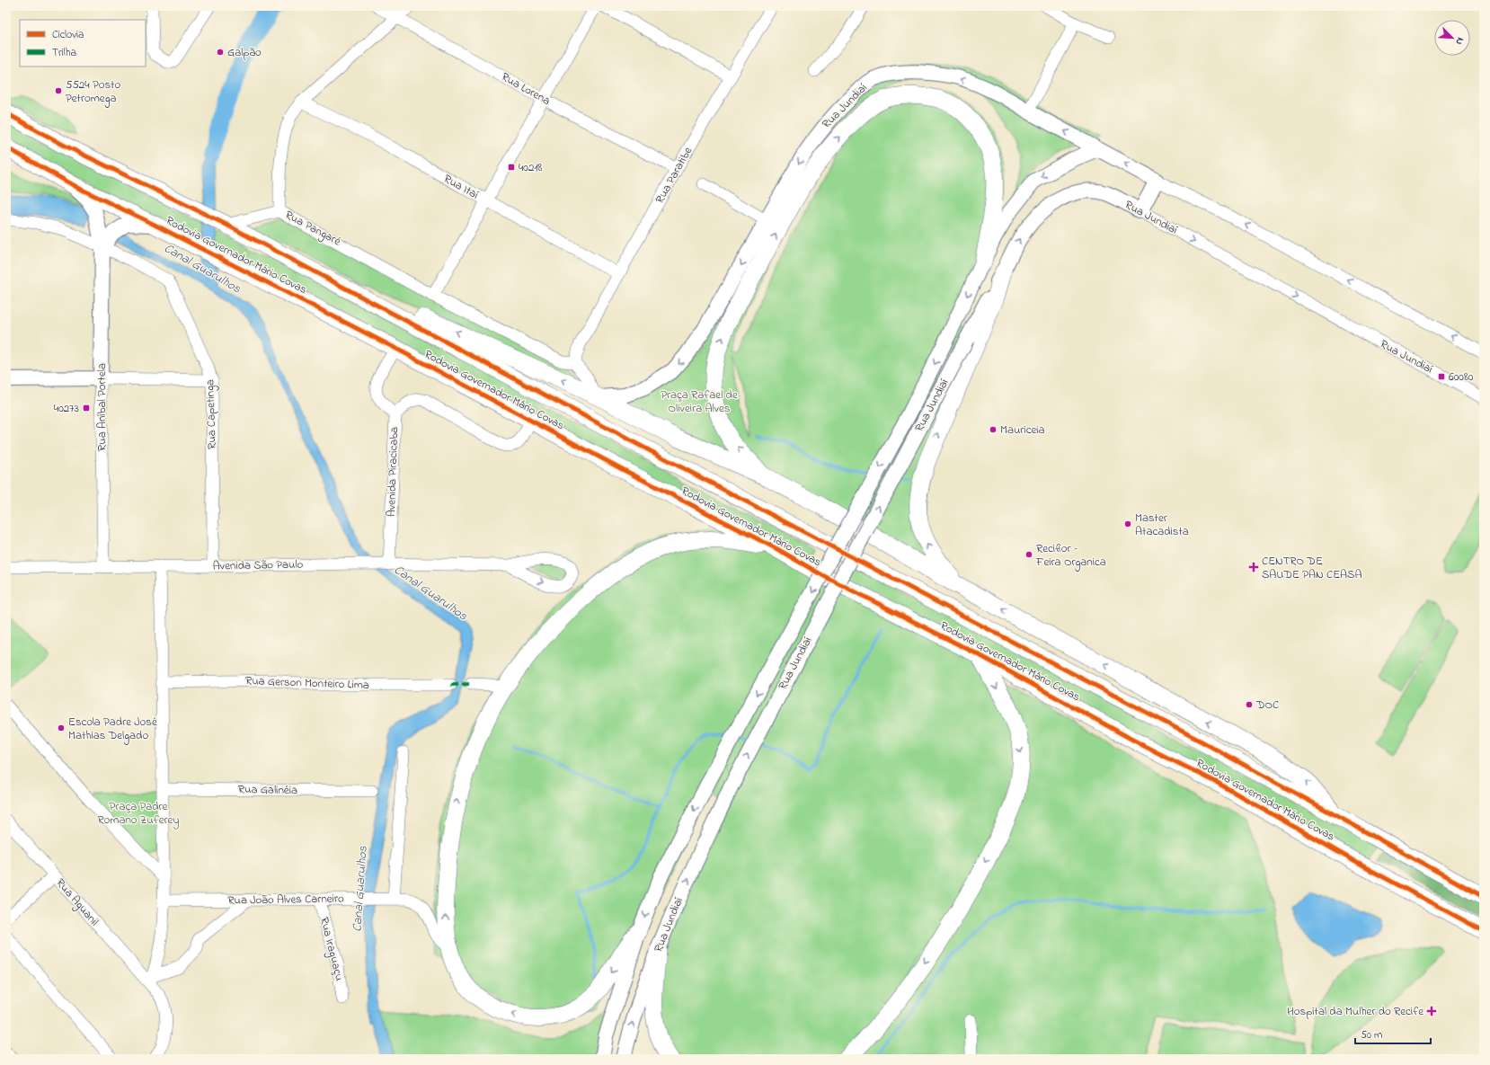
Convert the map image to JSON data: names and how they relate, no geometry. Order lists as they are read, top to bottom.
{
  "streets": {
    "highway": ["Rodovia Governador Mário Covas"],
    "main road": ["Rua Jundiaí", "Rua Aníbal Portela"],
    "street": [
      "Rua Lorena",
      "Rua Paratibe",
      "Rua Itaí",
      "Rua Pangaré",
      "Rua Capetinga",
      "Avenida Piracicaba",
      "Avenida São Paulo",
      "Rua Gerson Monteiro Lima",
      "Rua Galinéia",
      "Rua João Alves Carneiro",
      "Rua Aguanil",
      "Rua Iraguaçu"
    ]
  },
  "crossings": [
    ["Rua Lorena", "Rua Paratibe"],
    ["Rua Lorena", "Rua Pangaré"],
    ["Rua Paratibe", "Rua Itaí"],
    ["Rua Paratibe", "Rua Pangaré"],
    ["Rua Itaí", "Rua Pangaré"],
    ["Rodovia Governador Mário Covas", "Rua Aníbal Portela"],
    ["Rodovia Governador Mário Covas", "Avenida Piracicaba"],
    ["Rua Aníbal Portela", "Rua Capetinga"],
    ["Rua Aníbal Portela", "Avenida São Paulo"],
    ["Rua Capetinga", "Avenida São Paulo"],
    ["Avenida Piracicaba", "Avenida São Paulo"],
    ["Rua João Alves Carneiro", "Rua Iraguaçu"]
  ],
  "water": ["Canal Guarulhos"],
  "parks": ["Praça Rafael de Oliveira Alves", "Praça Padre Romano Zuferey"],
  "places": {
    "other": [
      "Galpão",
      "5524 Posto Petromega",
      "Mauriceia",
      "Master Atacadista",
      "Reciflor - Feira Organica",
      "DOC",
      "Escola Padre José Mathias Delgado"
    ],
    "transit": ["40218", "60080", "40273"],
    "health": ["CENTRO DE SAUDE PAN CEASA", "Hospital da Mulher do Recife"]
  },
  "legend": ["Ciclovia", "Trilha"],
  "scale_bar": "50 m",
  "north": "bottom right"
}
